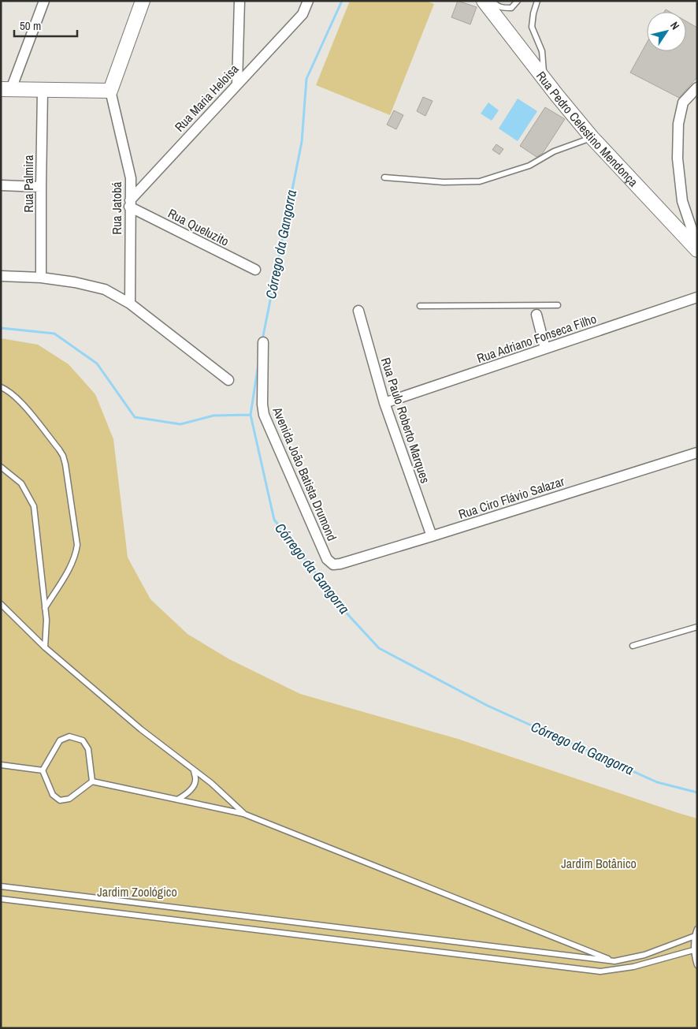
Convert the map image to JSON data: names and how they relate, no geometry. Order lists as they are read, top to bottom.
{
  "streets": {
    "street": [
      "Rua Maria Heloisa",
      "Rua Pedro Celestino Mendonça",
      "Rua Palmira",
      "Rua Jatobá",
      "Rua Queluzito",
      "Rua Adriano Fonseca Filho",
      "Rua Paulo Roberto Marques",
      "Avenida João Batista Drumond",
      "Rua Ciro Flávio Salazar"
    ]
  },
  "crossings": [
    ["Rua Maria Heloisa", "Rua Jatobá"],
    ["Rua Maria Heloisa", "Rua Queluzito"],
    ["Rua Jatobá", "Rua Queluzito"],
    ["Rua Adriano Fonseca Filho", "Rua Paulo Roberto Marques"],
    ["Rua Paulo Roberto Marques", "Rua Ciro Flávio Salazar"],
    ["Avenida João Batista Drumond", "Rua Ciro Flávio Salazar"]
  ],
  "water": ["Córrego da Gangorra"],
  "parks": ["Jardim Botânico", "Jardim Zoológico"],
  "scale_bar": "50 m",
  "north": "top right"
}
